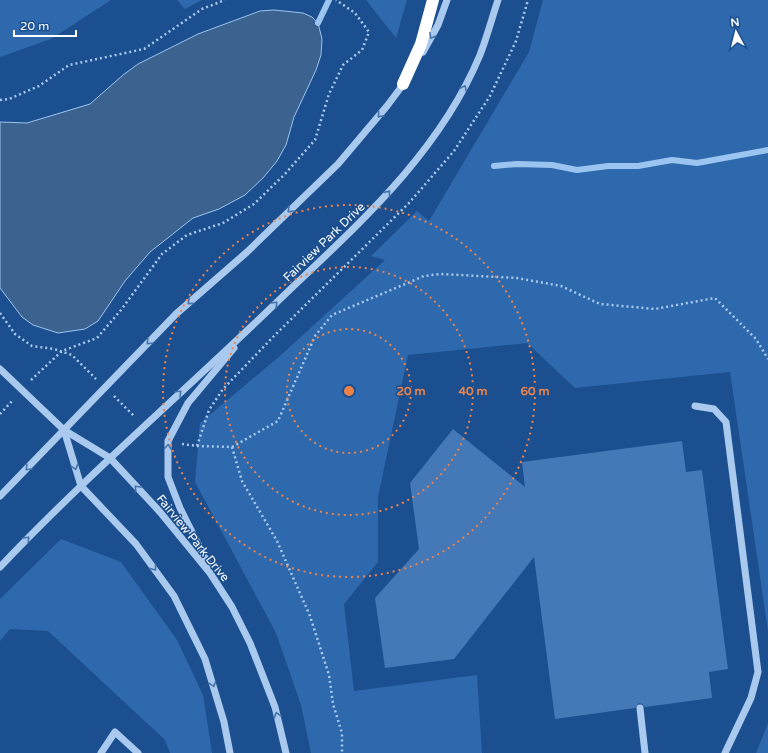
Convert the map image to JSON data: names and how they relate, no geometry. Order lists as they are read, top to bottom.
{
  "streets": {
    "street": ["Fairview Park Drive"]
  },
  "scale_bar": "20 m",
  "north": "top",
  "rings": ["20 m", "40 m", "60 m"]
}
